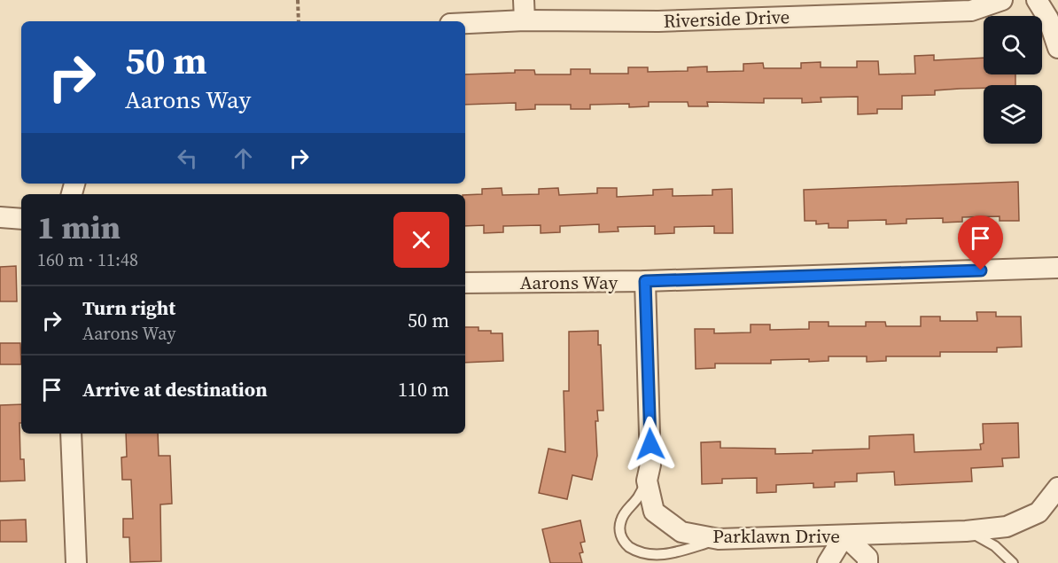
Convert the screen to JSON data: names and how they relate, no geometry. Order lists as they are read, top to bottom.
{
  "streets": {
    "street": ["Riverside Drive", "Aarons Way", "Parklawn Drive"]
  },
  "crossings": [
    ["Aarons Way", "Parklawn Drive"]
  ],
  "page": {
    "turn": ["50 m", "Aarons Way"],
    "heading": ["1 min", "160 m · 11:48"],
    "list": [
      {
        "name": "Turn right",
        "note": "Aarons Way",
        "value": "50 m"
      },
      {
        "name": "Arrive at destination",
        "value": "110 m"
      }
    ]
  }
}
